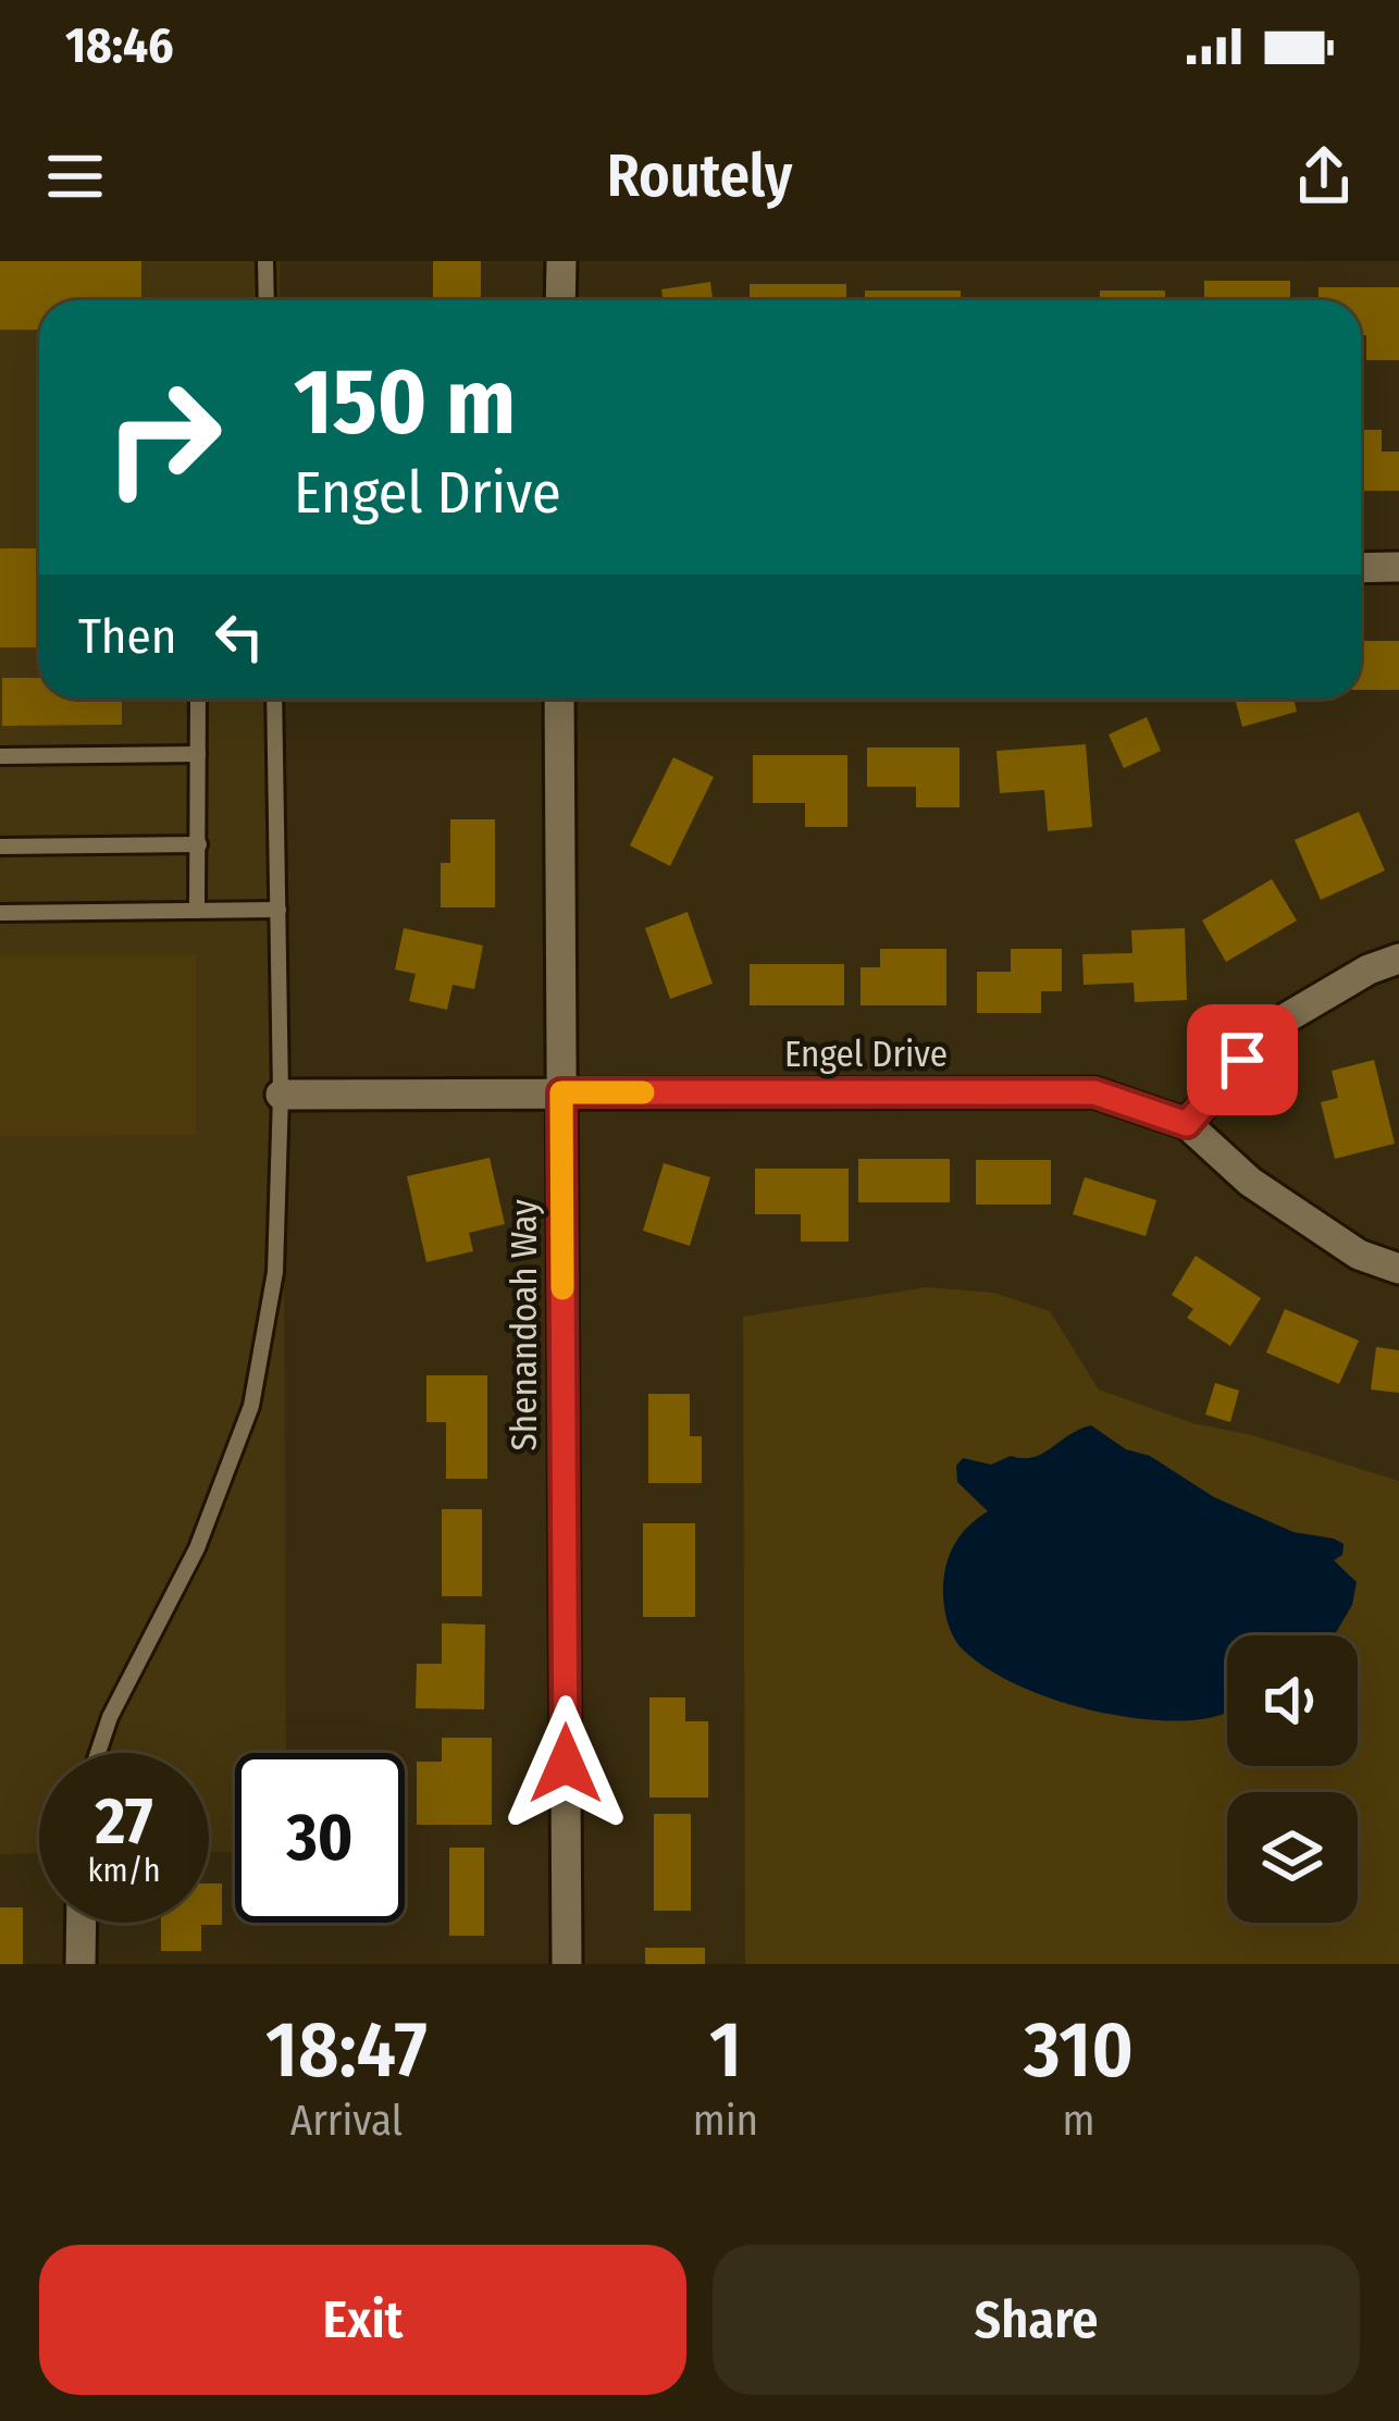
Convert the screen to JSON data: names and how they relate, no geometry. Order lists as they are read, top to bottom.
{
  "streets": {
    "street": ["Engel Drive", "Shenandoah Way"]
  },
  "crossings": [
    ["Engel Drive", "Shenandoah Way"]
  ],
  "page": {
    "status": "18:46",
    "header": "Routely",
    "turn": ["150 m", "Engel Drive"],
    "then": "Then",
    "speed": "27 km/h",
    "limit": "30",
    "eta": [
      "18:47",
      "Arrival",
      "1",
      "min",
      "310",
      "m"
    ],
    "buttons": ["Exit", "Share"]
  }
}
